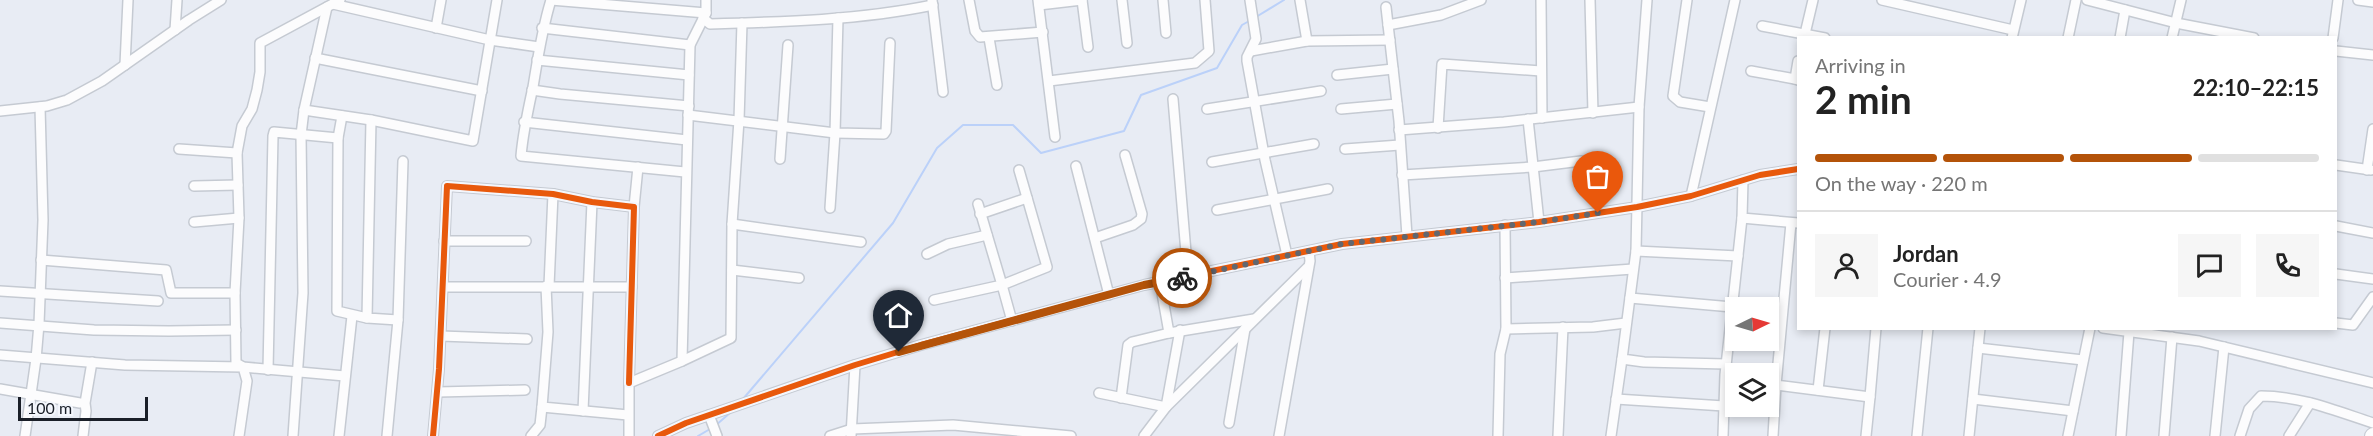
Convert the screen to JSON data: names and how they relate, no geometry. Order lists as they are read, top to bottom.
{
  "scale_bar": "100 m",
  "north": "right",
  "page": {
    "heading": ["2 min", "Arriving in", "22:10–22:15"],
    "panel": ["Jordan", "Courier · 4.9"],
    "bar": "On the way · 220 m",
    "scale": "100 m"
  }
}
